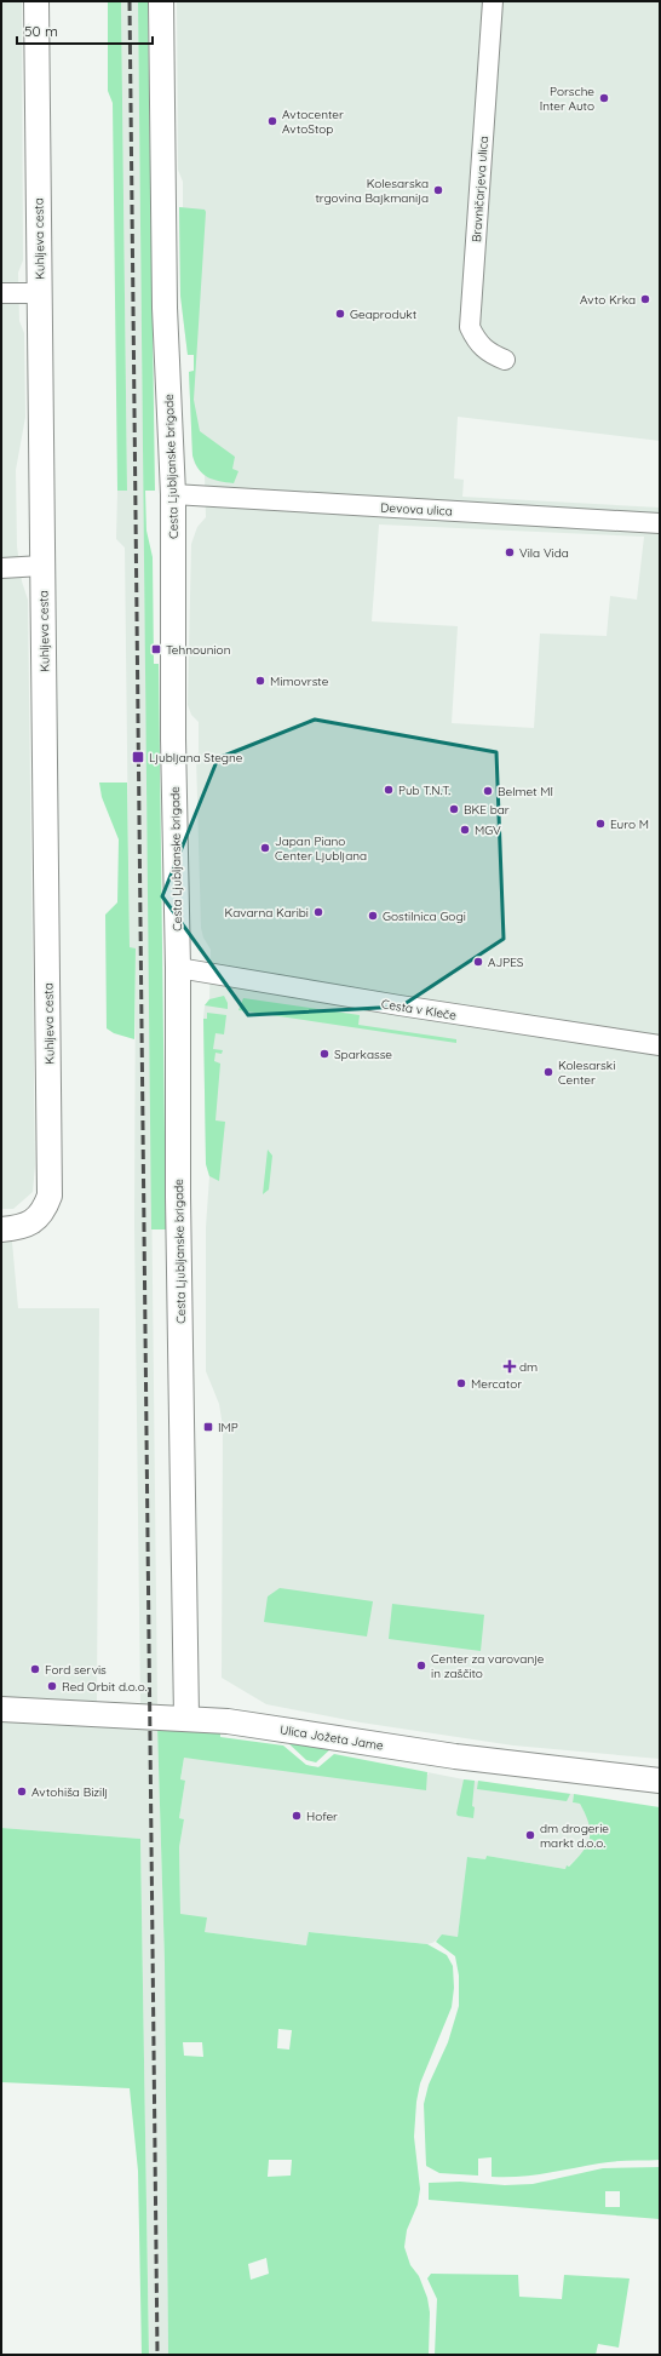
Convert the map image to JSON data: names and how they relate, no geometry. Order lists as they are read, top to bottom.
{
  "streets": {
    "street": [
      "Bravničarjeva ulica",
      "Kuhljeva cesta",
      "Cesta Ljubljanske brigade",
      "Devova ulica",
      "Cesta v Kleče",
      "Ulica Jožeta Jame"
    ]
  },
  "crossings": [
    ["Cesta Ljubljanske brigade", "Devova ulica"],
    ["Cesta Ljubljanske brigade", "Cesta v Kleče"],
    ["Cesta Ljubljanske brigade", "Ulica Jožeta Jame"]
  ],
  "places": {
    "other": [
      "Porsche Inter Auto",
      "Avtocenter AvtoStop",
      "Kolesarska trgovina Bajkmanija",
      "Avto Krka",
      "Geaprodukt",
      "Vila Vida",
      "Mimovrste",
      "Pub T.N.T.",
      "Belmet MI",
      "BKE bar",
      "Euro M",
      "MGV",
      "Japan Piano Center Ljubljana",
      "Kavarna Karibi",
      "Gostilnica Gogi",
      "AJPES",
      "Sparkasse",
      "Kolesarski Center",
      "Mercator",
      "Center za varovanje in zaščito",
      "Ford servis",
      "Red Orbit d.o.o.",
      "Avtohiša Bizilj",
      "Hofer",
      "dm drogerie markt d.o.o."
    ],
    "transit": ["Tehnounion", "Ljubljana Stegne", "IMP"],
    "health": ["dm"]
  },
  "scale_bar": "50 m"
}
